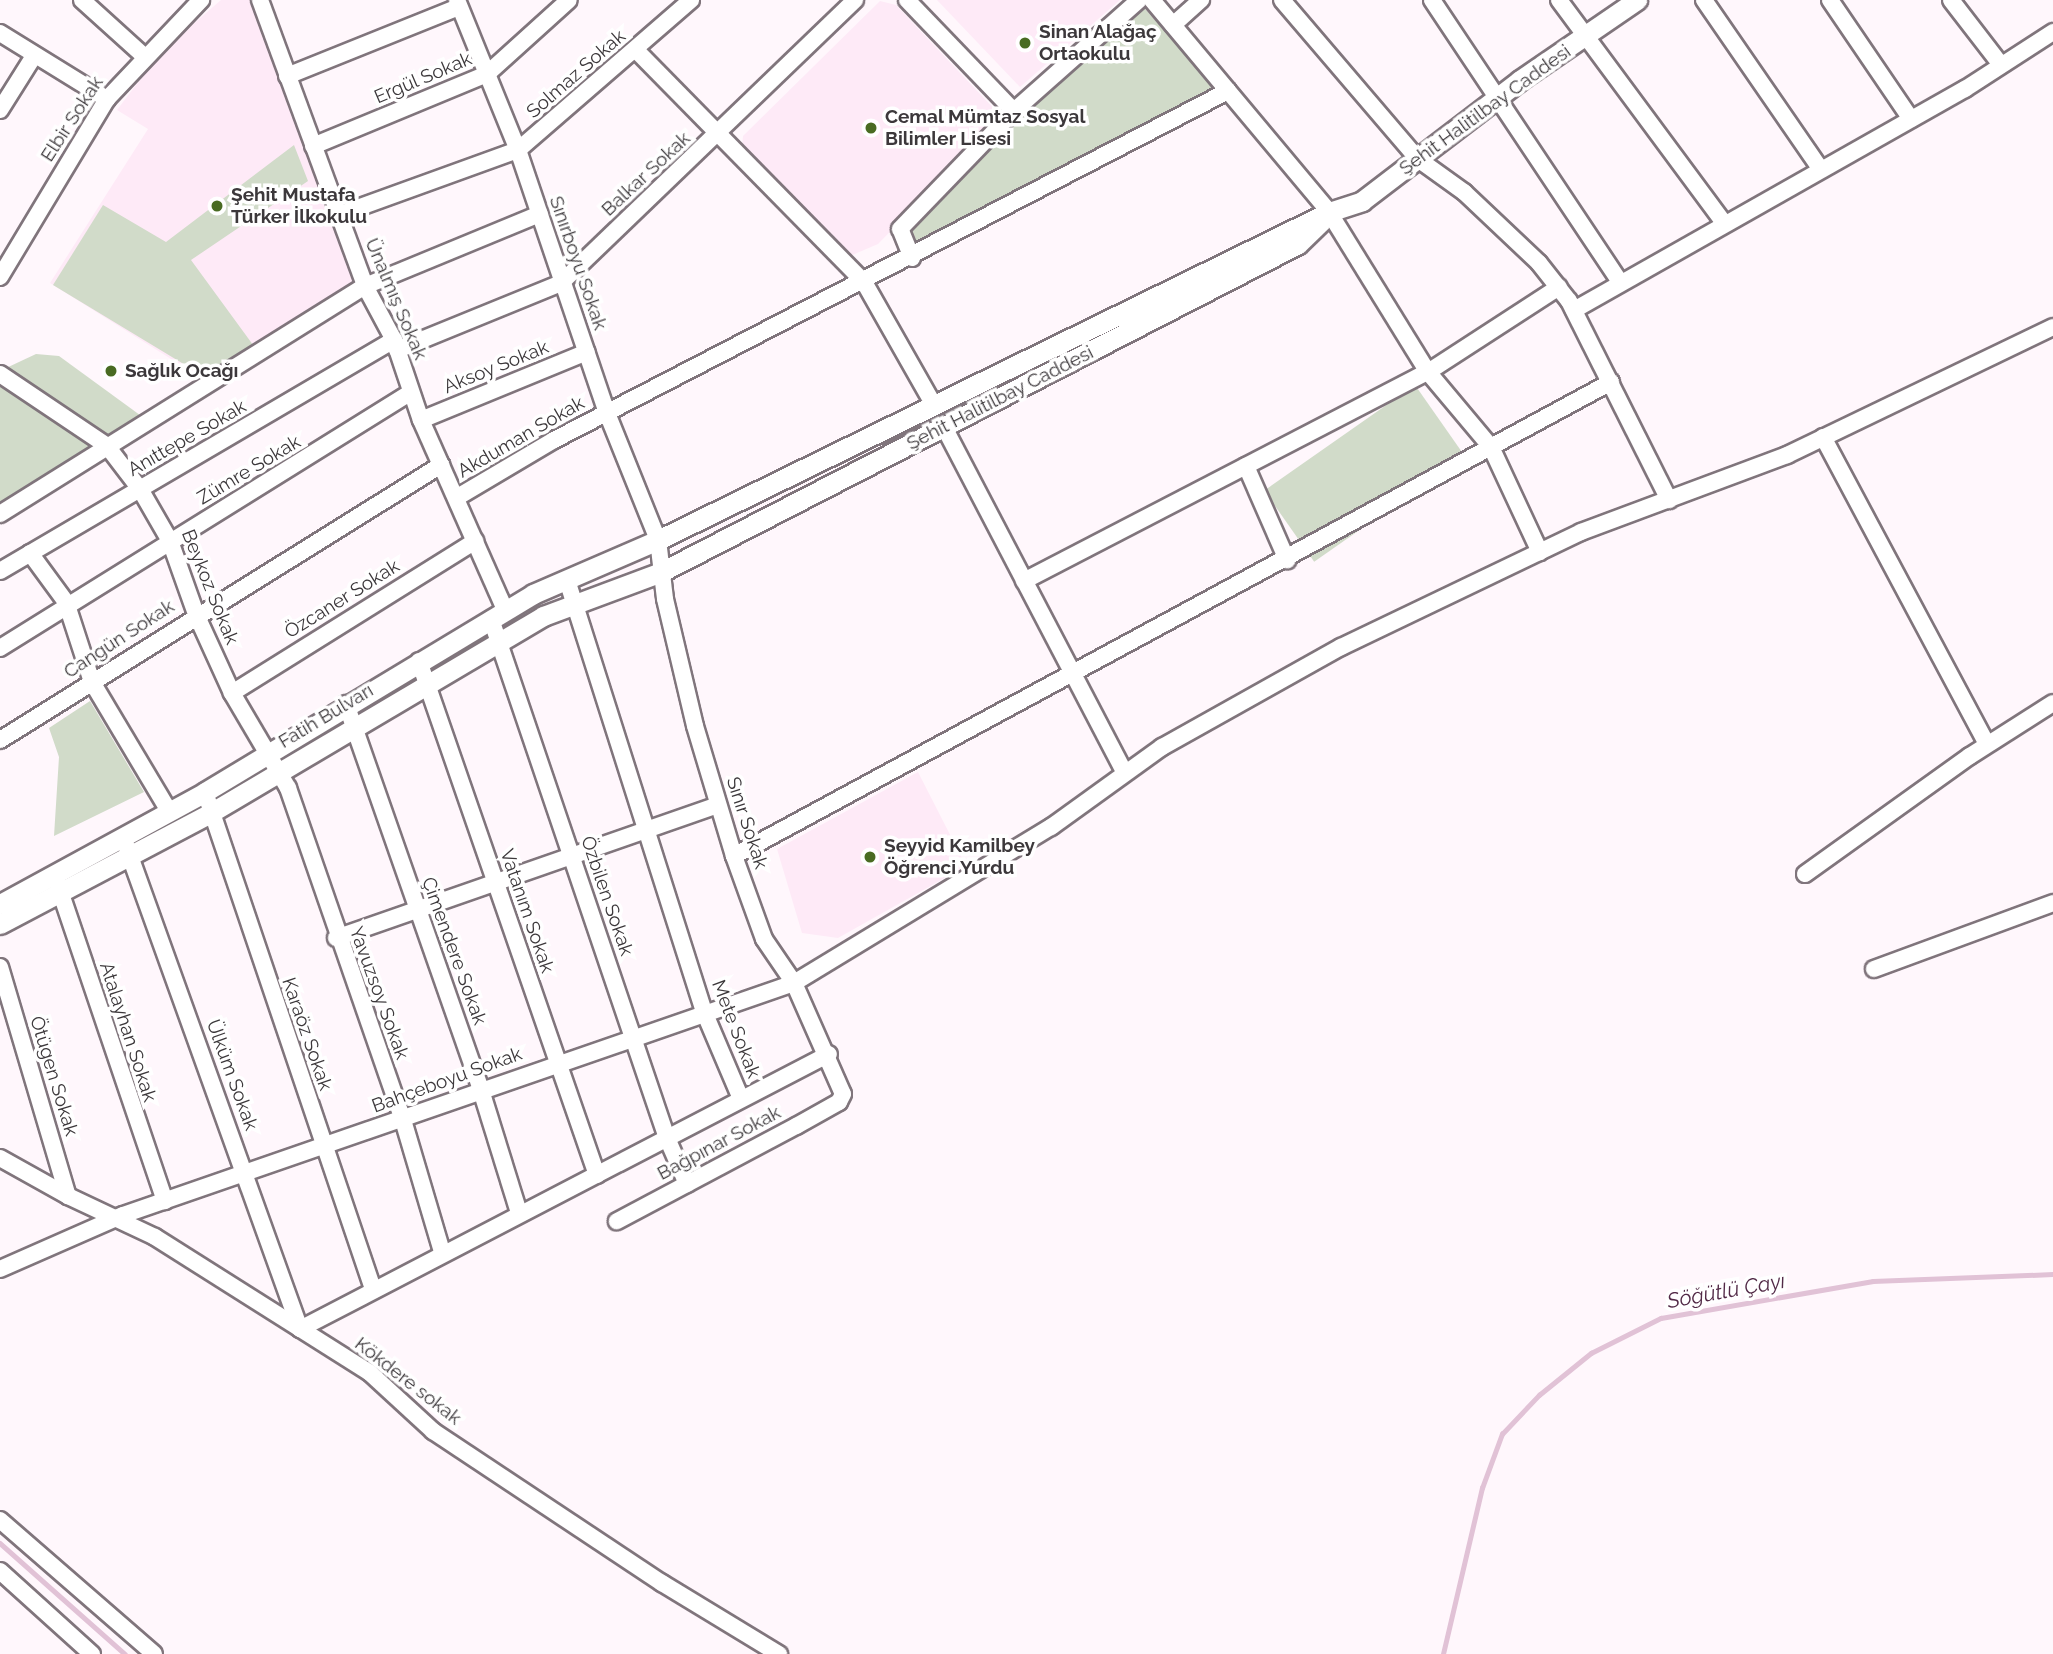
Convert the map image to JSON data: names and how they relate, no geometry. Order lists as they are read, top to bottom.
{
  "streets": {
    "main road": ["Şehit Halitilbay Caddesi", "Fatih Bulvarı"],
    "street": [
      "Solmaz Sokak",
      "Ergül Sokak",
      "Elbir Sokak",
      "Balkar Sokak",
      "Sınırboyu Sokak",
      "Ünalmış Sokak",
      "Aksoy Sokak",
      "Akduman Sokak",
      "Anıttepe Sokak",
      "Zümre Sokak",
      "Beykoz Sokak",
      "Özcaner Sokak",
      "Cangün Sokak",
      "Sınır Sokak",
      "Özbilen Sokak",
      "Vatanım Sokak",
      "Çimendere Sokak",
      "Yavuzsoy Sokak",
      "Mete Sokak",
      "Atalayhan Sokak",
      "Karaöz Sokak",
      "Ülküm Sokak",
      "Ötügen Sokak",
      "Bahçeboyu Sokak",
      "Bağpınar Sokak",
      "Kökdere sokak"
    ]
  },
  "crossings": [
    ["Solmaz Sokak", "Sınırboyu Sokak"],
    ["Ergül Sokak", "Sınırboyu Sokak"],
    ["Ergül Sokak", "Ünalmış Sokak"],
    ["Şehit Halitilbay Caddesi", "Sınırboyu Sokak"],
    ["Şehit Halitilbay Caddesi", "Fatih Bulvarı"],
    ["Şehit Halitilbay Caddesi", "Sınır Sokak"],
    ["Şehit Halitilbay Caddesi", "Özbilen Sokak"],
    ["Şehit Halitilbay Caddesi", "Vatanım Sokak"],
    ["Şehit Halitilbay Caddesi", "Çimendere Sokak"],
    ["Şehit Halitilbay Caddesi", "Yavuzsoy Sokak"],
    ["Şehit Halitilbay Caddesi", "Mete Sokak"],
    ["Şehit Halitilbay Caddesi", "Atalayhan Sokak"],
    ["Şehit Halitilbay Caddesi", "Karaöz Sokak"],
    ["Şehit Halitilbay Caddesi", "Ülküm Sokak"],
    ["Balkar Sokak", "Sınırboyu Sokak"],
    ["Balkar Sokak", "Ünalmış Sokak"],
    ["Balkar Sokak", "Anıttepe Sokak"],
    ["Sınırboyu Sokak", "Aksoy Sokak"],
    ["Sınırboyu Sokak", "Akduman Sokak"],
    ["Sınırboyu Sokak", "Fatih Bulvarı"],
    ["Sınırboyu Sokak", "Sınır Sokak"],
    ["Ünalmış Sokak", "Aksoy Sokak"],
    ["Ünalmış Sokak", "Akduman Sokak"],
    ["Ünalmış Sokak", "Anıttepe Sokak"],
    ["Ünalmış Sokak", "Zümre Sokak"],
    ["Ünalmış Sokak", "Özcaner Sokak"],
    ["Ünalmış Sokak", "Cangün Sokak"],
    ["Ünalmış Sokak", "Fatih Bulvarı"],
    ["Ünalmış Sokak", "Özbilen Sokak"],
    ["Anıttepe Sokak", "Beykoz Sokak"],
    ["Zümre Sokak", "Beykoz Sokak"],
    ["Beykoz Sokak", "Özcaner Sokak"],
    ["Beykoz Sokak", "Cangün Sokak"],
    ["Beykoz Sokak", "Fatih Bulvarı"],
    ["Beykoz Sokak", "Yavuzsoy Sokak"],
    ["Fatih Bulvarı", "Sınır Sokak"],
    ["Fatih Bulvarı", "Özbilen Sokak"],
    ["Fatih Bulvarı", "Vatanım Sokak"],
    ["Fatih Bulvarı", "Çimendere Sokak"],
    ["Fatih Bulvarı", "Yavuzsoy Sokak"],
    ["Fatih Bulvarı", "Mete Sokak"],
    ["Fatih Bulvarı", "Atalayhan Sokak"],
    ["Fatih Bulvarı", "Karaöz Sokak"],
    ["Fatih Bulvarı", "Ülküm Sokak"],
    ["Sınır Sokak", "Bahçeboyu Sokak"],
    ["Sınır Sokak", "Bağpınar Sokak"],
    ["Özbilen Sokak", "Mete Sokak"],
    ["Özbilen Sokak", "Bahçeboyu Sokak"],
    ["Özbilen Sokak", "Bağpınar Sokak"],
    ["Vatanım Sokak", "Mete Sokak"],
    ["Vatanım Sokak", "Bahçeboyu Sokak"],
    ["Çimendere Sokak", "Mete Sokak"],
    ["Çimendere Sokak", "Bahçeboyu Sokak"],
    ["Yavuzsoy Sokak", "Mete Sokak"],
    ["Yavuzsoy Sokak", "Bahçeboyu Sokak"],
    ["Mete Sokak", "Karaöz Sokak"],
    ["Mete Sokak", "Ülküm Sokak"],
    ["Mete Sokak", "Bahçeboyu Sokak"],
    ["Mete Sokak", "Kökdere sokak"],
    ["Atalayhan Sokak", "Bahçeboyu Sokak"],
    ["Karaöz Sokak", "Bahçeboyu Sokak"],
    ["Ülküm Sokak", "Bahçeboyu Sokak"],
    ["Ülküm Sokak", "Kökdere sokak"],
    ["Ötügen Sokak", "Kökdere sokak"],
    ["Bahçeboyu Sokak", "Kökdere sokak"]
  ],
  "water": ["Söğütlü Çayı"],
  "places": [
    "Sinan Alağaç Ortaokulu",
    "Cemal Mümtaz Sosyal Bilimler Lisesi",
    "Şehit Mustafa Türker İlkokulu",
    "Sağlık Ocağı",
    "Seyyid Kamilbey Öğrenci Yurdu"
  ]
}
